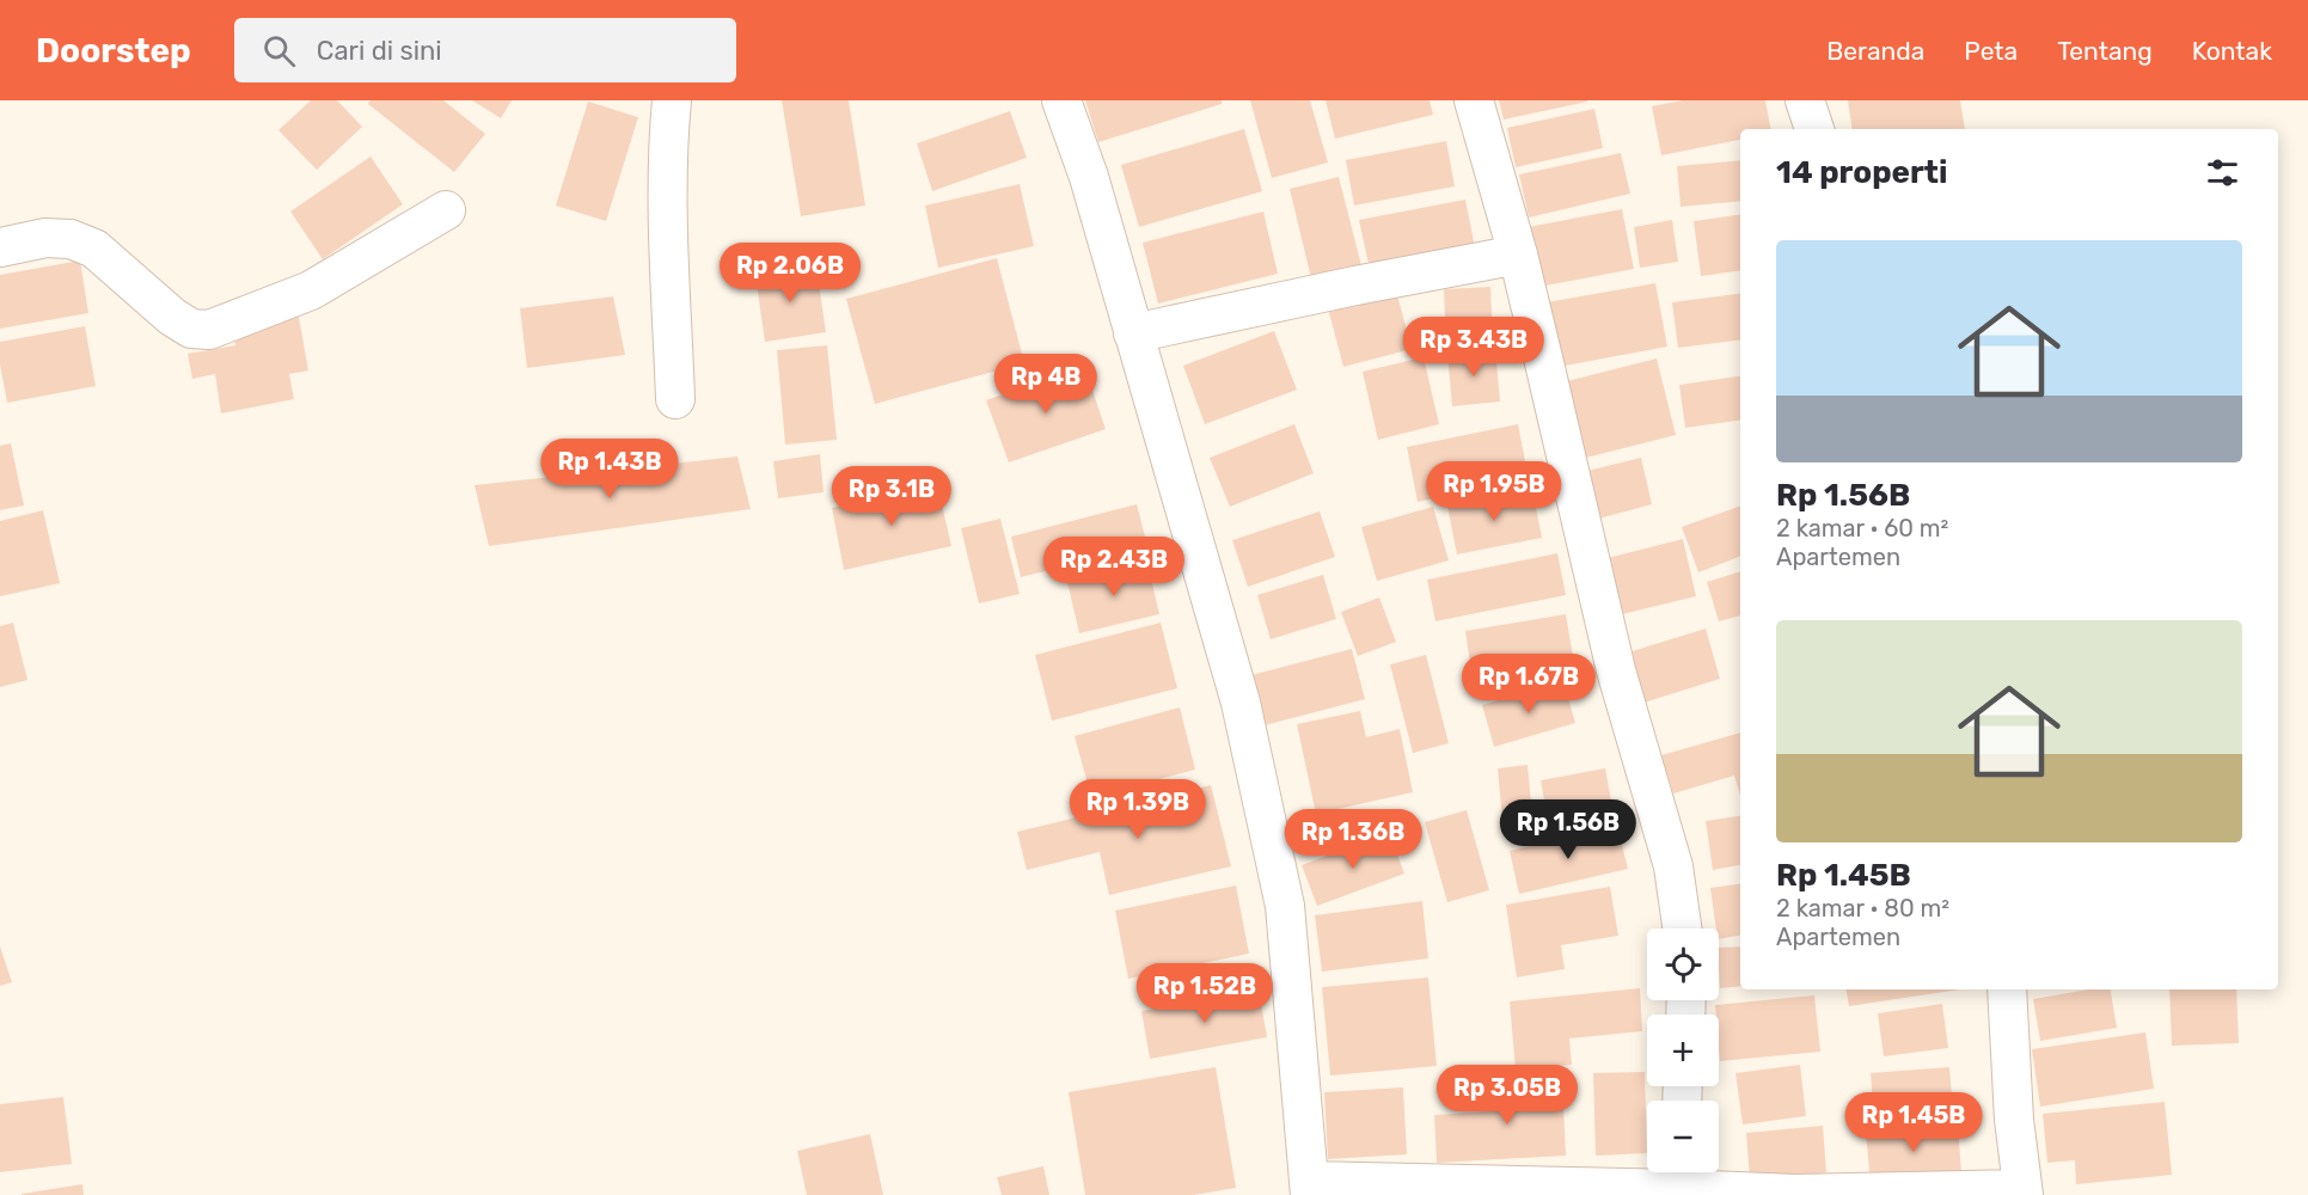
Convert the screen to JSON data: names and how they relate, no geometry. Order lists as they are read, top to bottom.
{
  "page": {
    "header": "Doorstep",
    "search": "Cari di sini",
    "nav": [
      "Beranda",
      "Peta",
      "Tentang",
      "Kontak"
    ],
    "heading": "14 properti",
    "list": [
      {
        "name": "Rp 1.56B",
        "note": "2 kamar · 60 m² · Apartemen"
      },
      {
        "name": "Rp 1.45B",
        "note": "2 kamar · 80 m² · Apartemen"
      }
    ],
    "price": [
      "Rp 2.06B",
      "Rp 3.43B",
      "Rp 4B",
      "Rp 1.43B",
      "Rp 1.95B",
      "Rp 3.1B",
      "Rp 2.43B",
      "Rp 1.67B",
      "Rp 1.39B",
      "Rp 1.56B",
      "Rp 1.36B",
      "Rp 1.52B",
      "Rp 3.05B",
      "Rp 1.45B"
    ],
    "map_buttons": ["+", "−"]
  }
}
